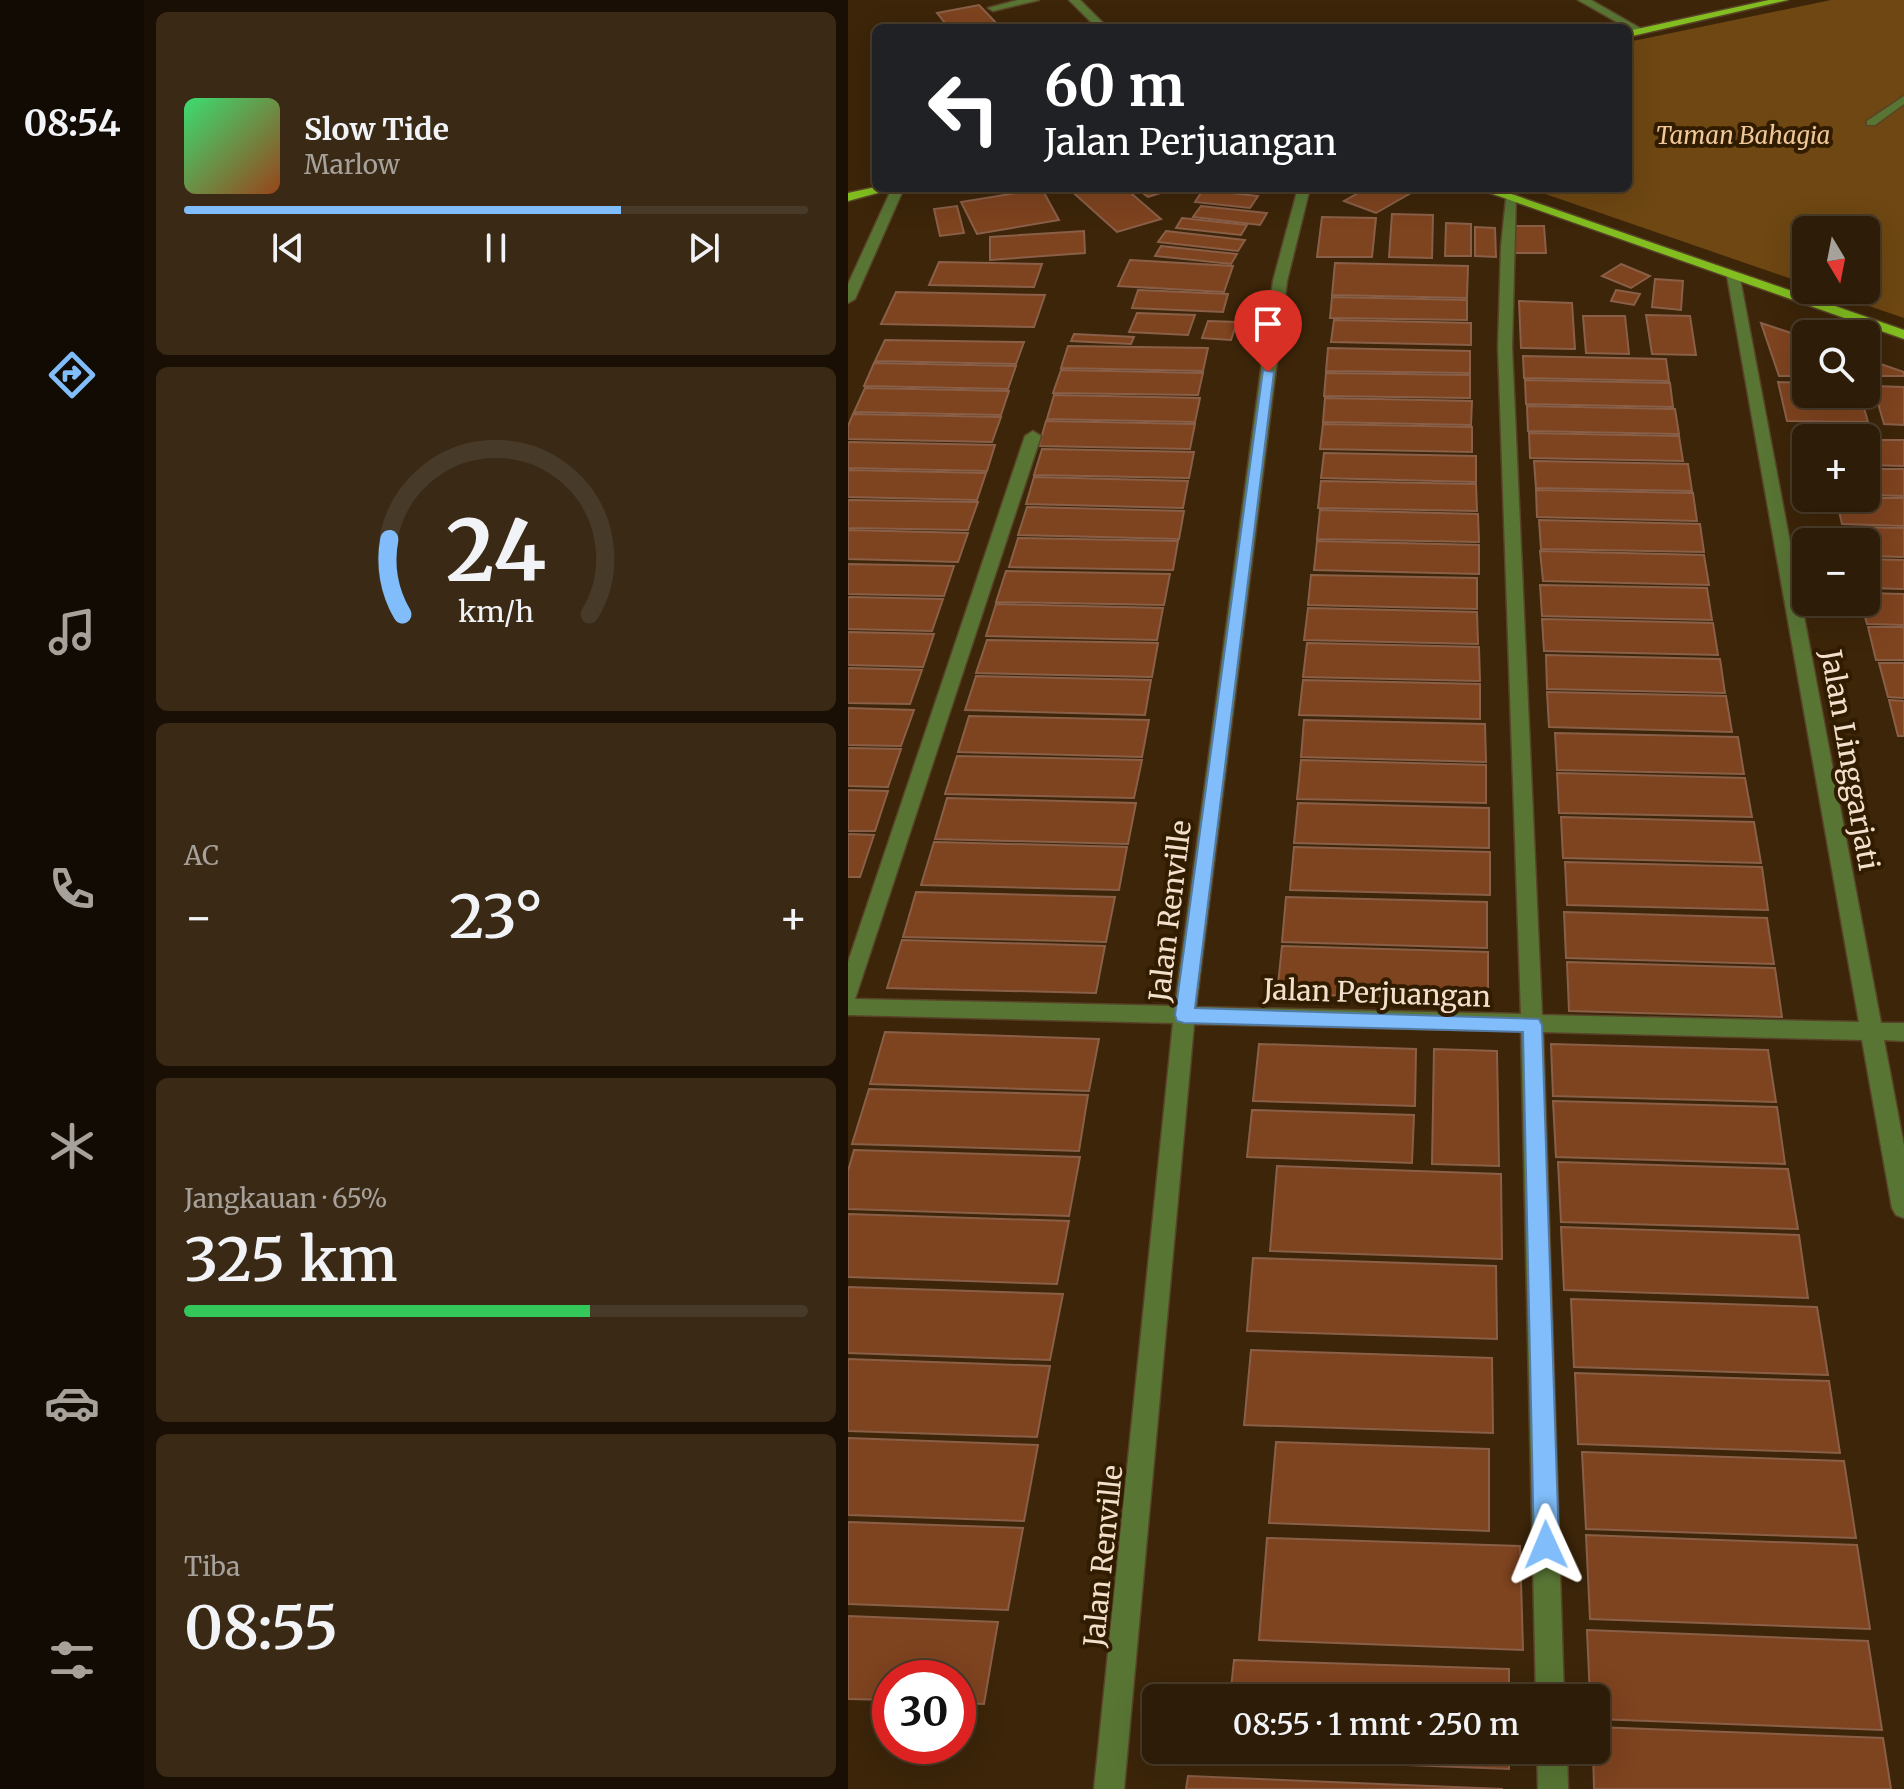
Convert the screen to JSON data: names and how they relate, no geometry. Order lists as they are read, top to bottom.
{
  "streets": {
    "street": ["Jalan Linggarjati", "Jalan Renville", "Jalan Perjuangan"]
  },
  "crossings": [
    ["Jalan Linggarjati", "Jalan Perjuangan"],
    ["Jalan Renville", "Jalan Perjuangan"]
  ],
  "parks": ["Taman Bahagia"],
  "north": "bottom",
  "page": {
    "tabs": "08:54",
    "turn": ["60 m", "Jalan Perjuangan"],
    "song": ["Slow Tide", "Marlow"],
    "map_buttons": ["+", "−"],
    "tile": [
      "AC",
      ["Jangkauan · 65%", "325 km"],
      ["Tiba", "08:55"]
    ],
    "heat": ["−", "23°", "+"],
    "limit": "30",
    "trip": "08:55 · 1 mnt · 250 m",
    "gauge": ["24", "km/h"]
  }
}
